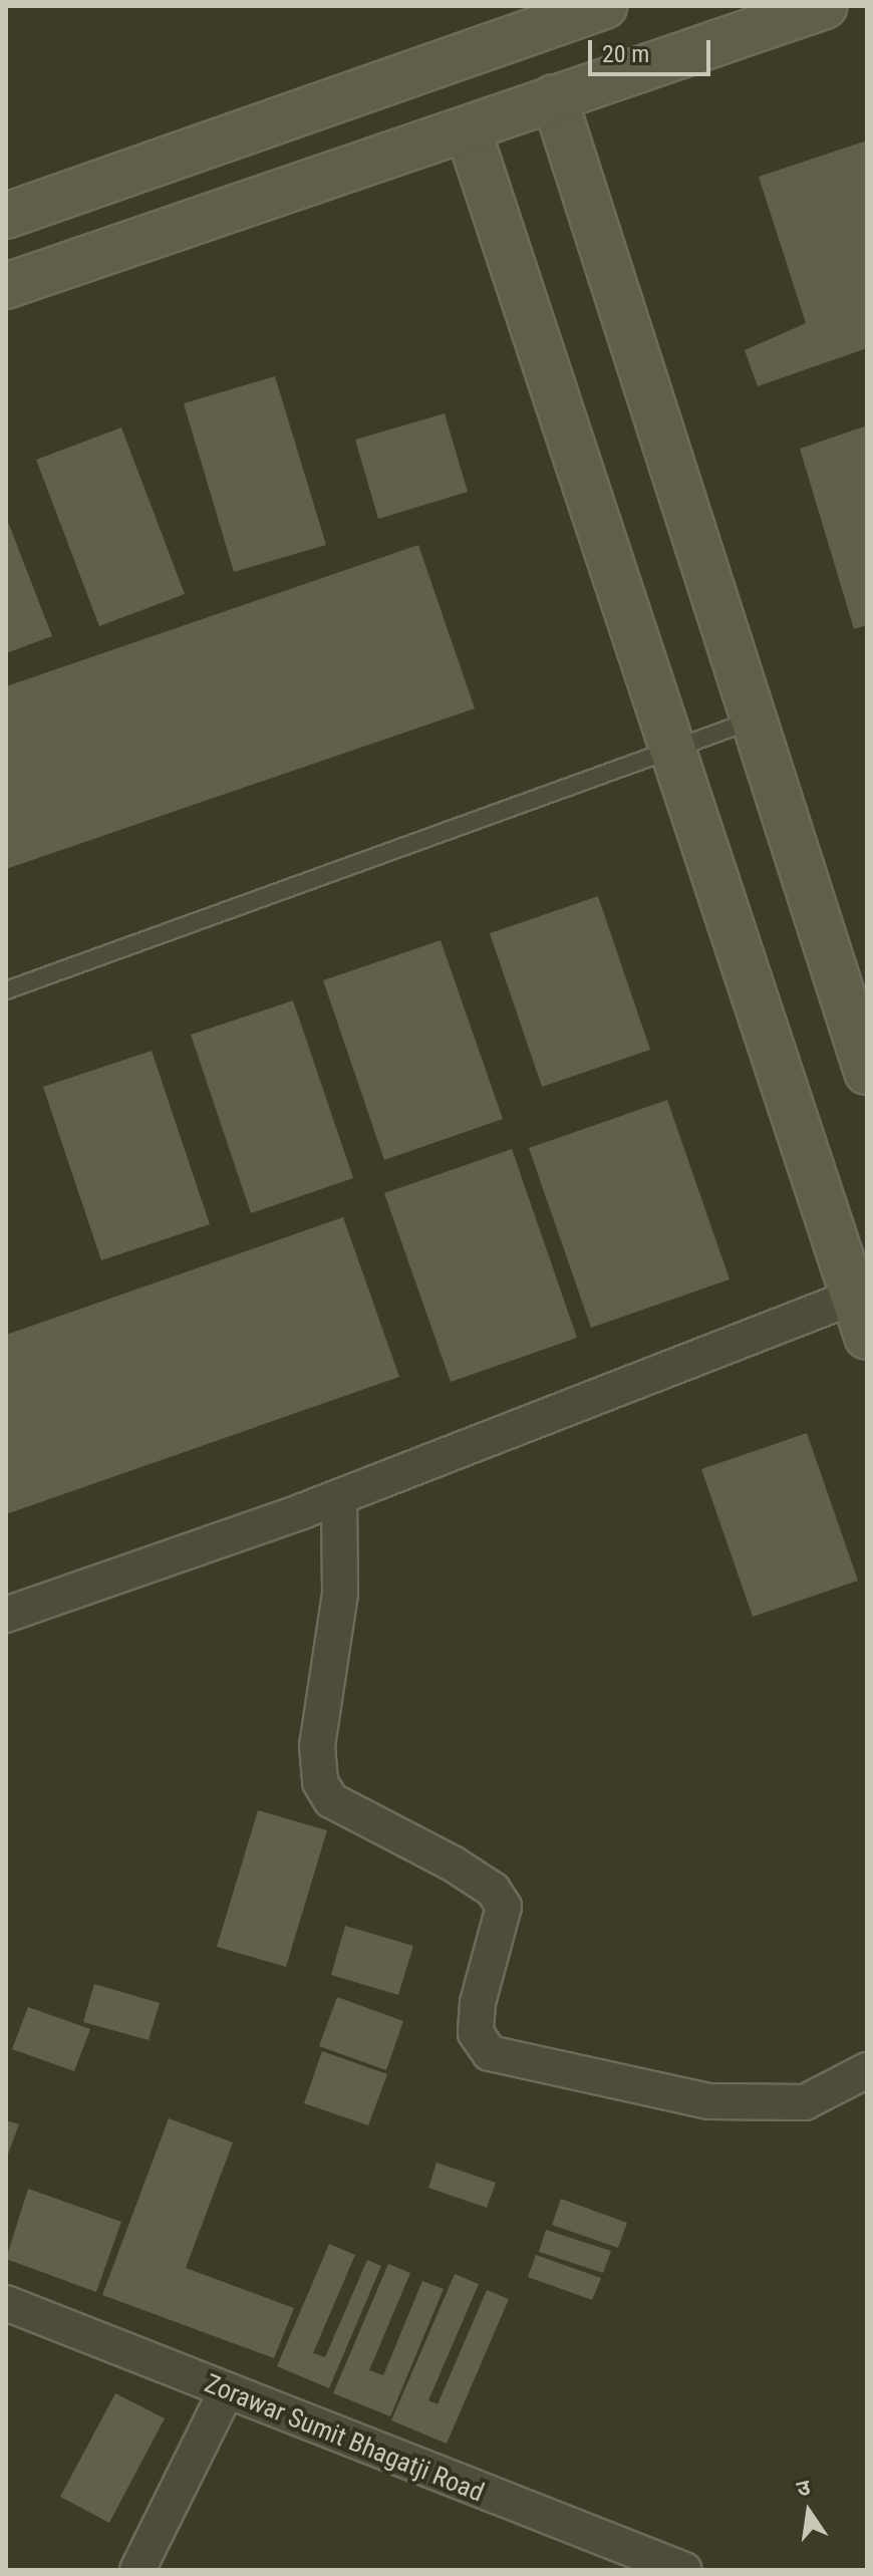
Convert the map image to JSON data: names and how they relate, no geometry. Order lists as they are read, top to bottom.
{
  "streets": {
    "street": ["Zorawar Sumit Bhagatji Road"]
  },
  "scale_bar": "20 m",
  "north": "top"
}
